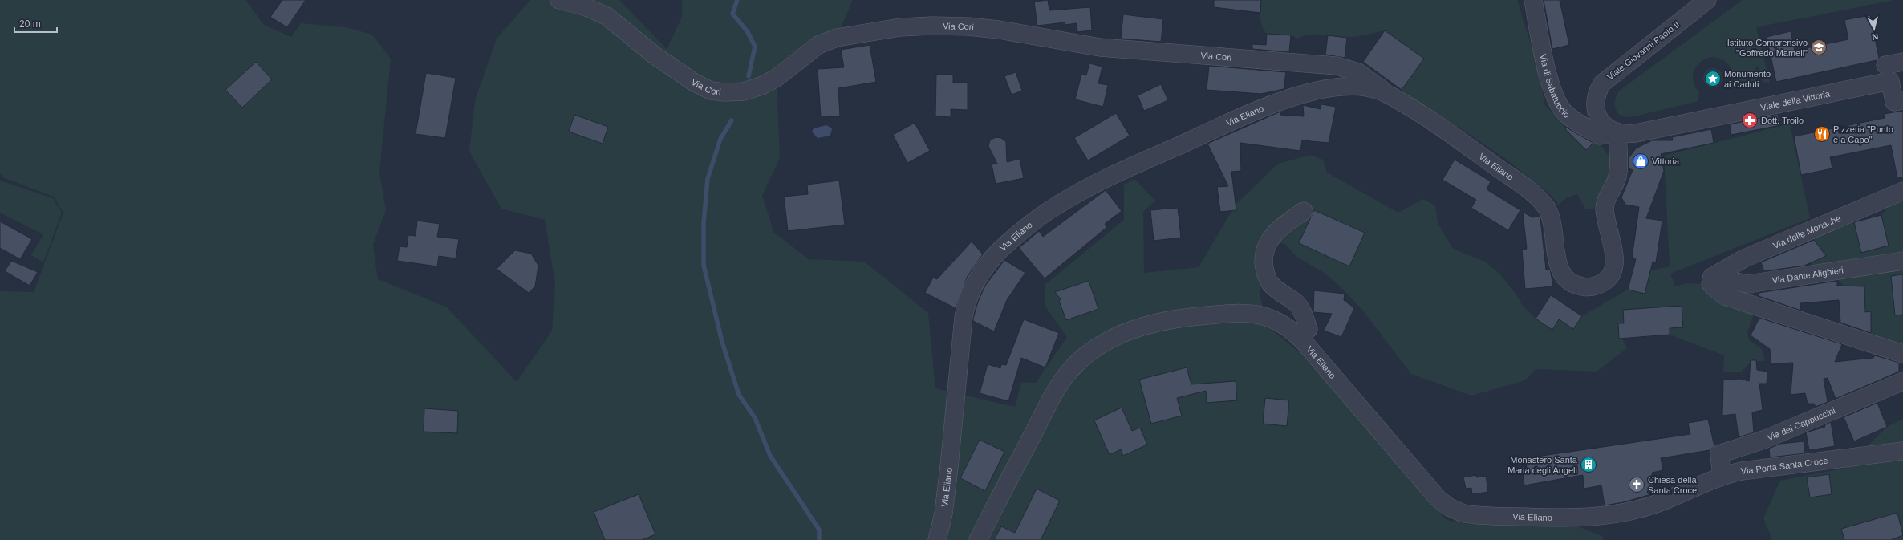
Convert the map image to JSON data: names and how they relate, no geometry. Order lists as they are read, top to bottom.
{
  "streets": {
    "street": [
      "Via Cori",
      "Viale Giovanni Paolo II",
      "Via di Sabatuccio",
      "Viale della Vittoria",
      "Via Eliano",
      "Via delle Monache",
      "Via Dante Alighieri",
      "Via dei Cappuccini",
      "Via Porta Santa Croce"
    ]
  },
  "crossings": [
    ["Via Cori", "Via Eliano"],
    ["Viale Giovanni Paolo II", "Via di Sabatuccio"],
    ["Viale Giovanni Paolo II", "Via Eliano"],
    ["Via di Sabatuccio", "Viale della Vittoria"],
    ["Via di Sabatuccio", "Via Eliano"],
    ["Via Eliano", "Via Porta Santa Croce"],
    ["Via delle Monache", "Via Dante Alighieri"],
    ["Via dei Cappuccini", "Via Porta Santa Croce"]
  ],
  "places": {
    "school or university": ["Istituto Comprensivo \"Goffredo Mameli\""],
    "place": ["Monumento ai Caduti"],
    "pharmacy": ["Dott. Troilo"],
    "restaurant": ["Pizzeria \"Punto e a Capo\""],
    "shop": ["Vittoria"],
    "building": ["Monastero Santa Maria degli Angeli"],
    "church": ["Chiesa della Santa Croce"]
  },
  "scale_bar": "20 m",
  "north": "bottom"
}
